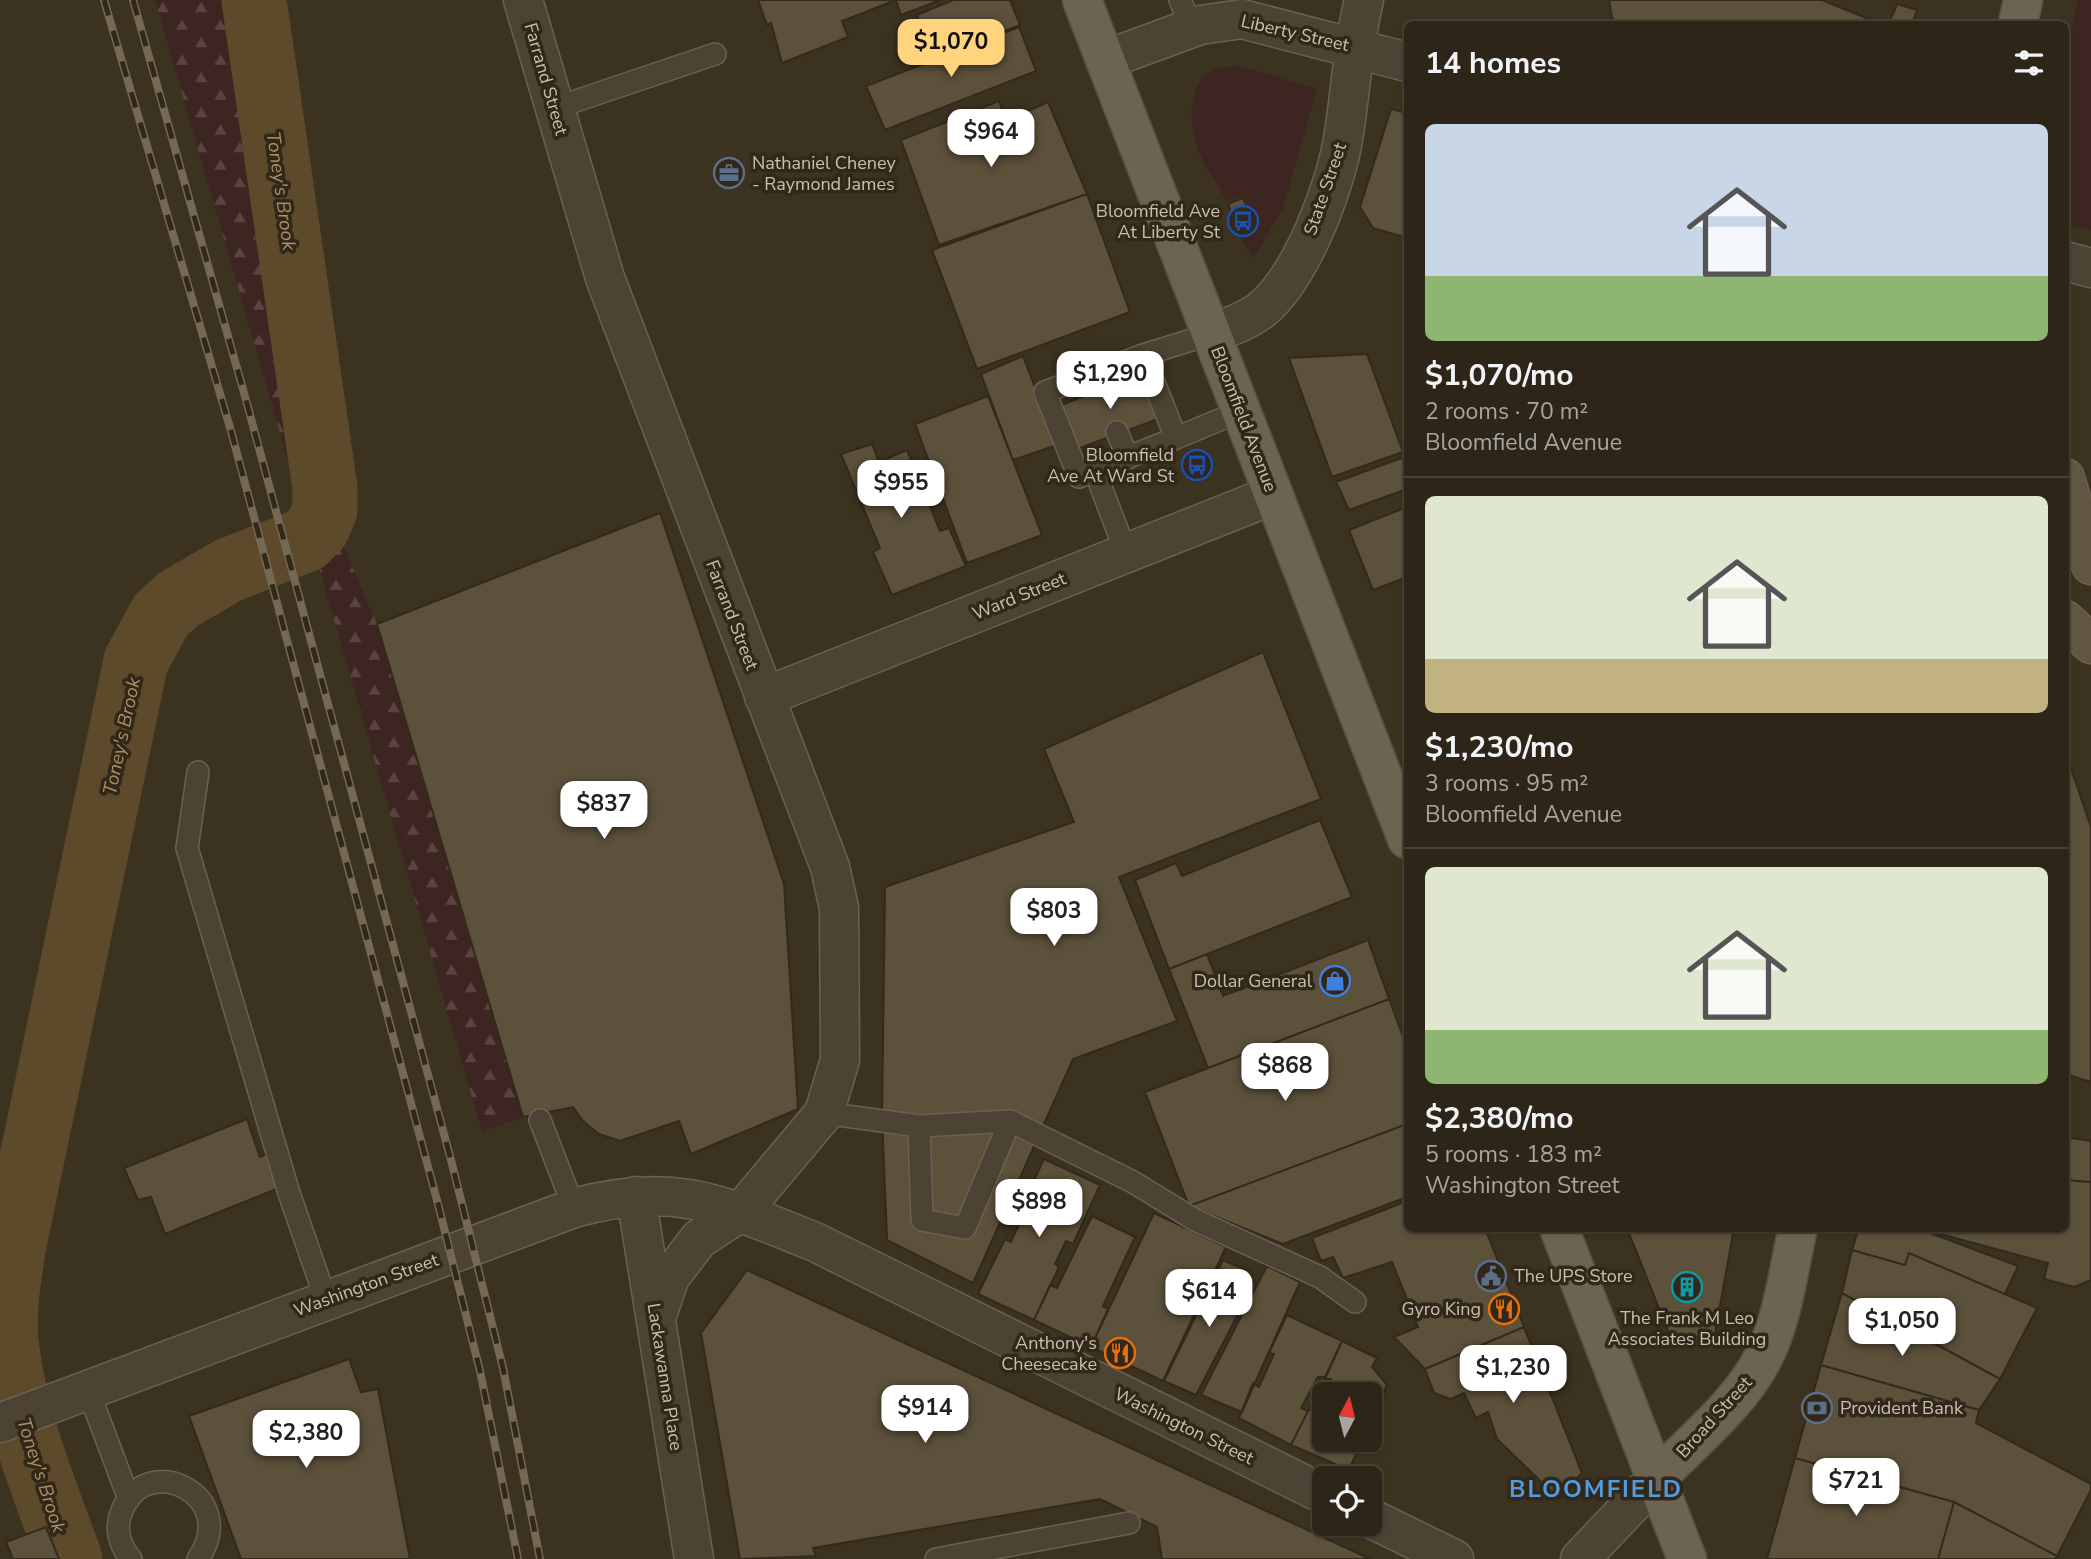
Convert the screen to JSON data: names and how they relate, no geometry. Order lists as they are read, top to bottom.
{
  "streets": {
    "main road": ["Bloomfield Avenue", "Broad Street"],
    "street": [
      "Liberty Street",
      "Farrand Street",
      "State Street",
      "Ward Street",
      "Washington Street",
      "Lackawanna Place"
    ]
  },
  "crossings": [
    ["Liberty Street", "State Street"],
    ["Liberty Street", "Bloomfield Avenue"],
    ["Farrand Street", "Ward Street"],
    ["Farrand Street", "Washington Street"],
    ["State Street", "Bloomfield Avenue"],
    ["Bloomfield Avenue", "Ward Street"],
    ["Washington Street", "Lackawanna Place"]
  ],
  "districts": ["BLOOMFIELD"],
  "water": ["Toney's Brook"],
  "places": {
    "office": ["Nathaniel Cheney - Raymond James"],
    "bus stop": ["Bloomfield Ave At Liberty St", "Bloomfield Ave At Ward St"],
    "shop": ["Dollar General"],
    "public building": ["The UPS Store"],
    "building": ["The Frank M Leo Associates Building"],
    "restaurant": ["Gyro King", "Anthony's Cheesecake"],
    "bank": ["Provident Bank"]
  },
  "north": "top",
  "page": {
    "price": [
      "$1,070",
      "$964",
      "$1,290",
      "$955",
      "$837",
      "$803",
      "$868",
      "$898",
      "$614",
      "$1,050",
      "$1,230",
      "$914",
      "$2,380",
      "$721"
    ],
    "heading": "14 homes",
    "list": [
      {
        "name": "$1,070/mo",
        "note": "2 rooms · 70 m² · Bloomfield Avenue"
      },
      {
        "name": "$1,230/mo",
        "note": "3 rooms · 95 m² · Bloomfield Avenue"
      },
      {
        "name": "$2,380/mo",
        "note": "5 rooms · 183 m² · Washington Street"
      }
    ]
  }
}
